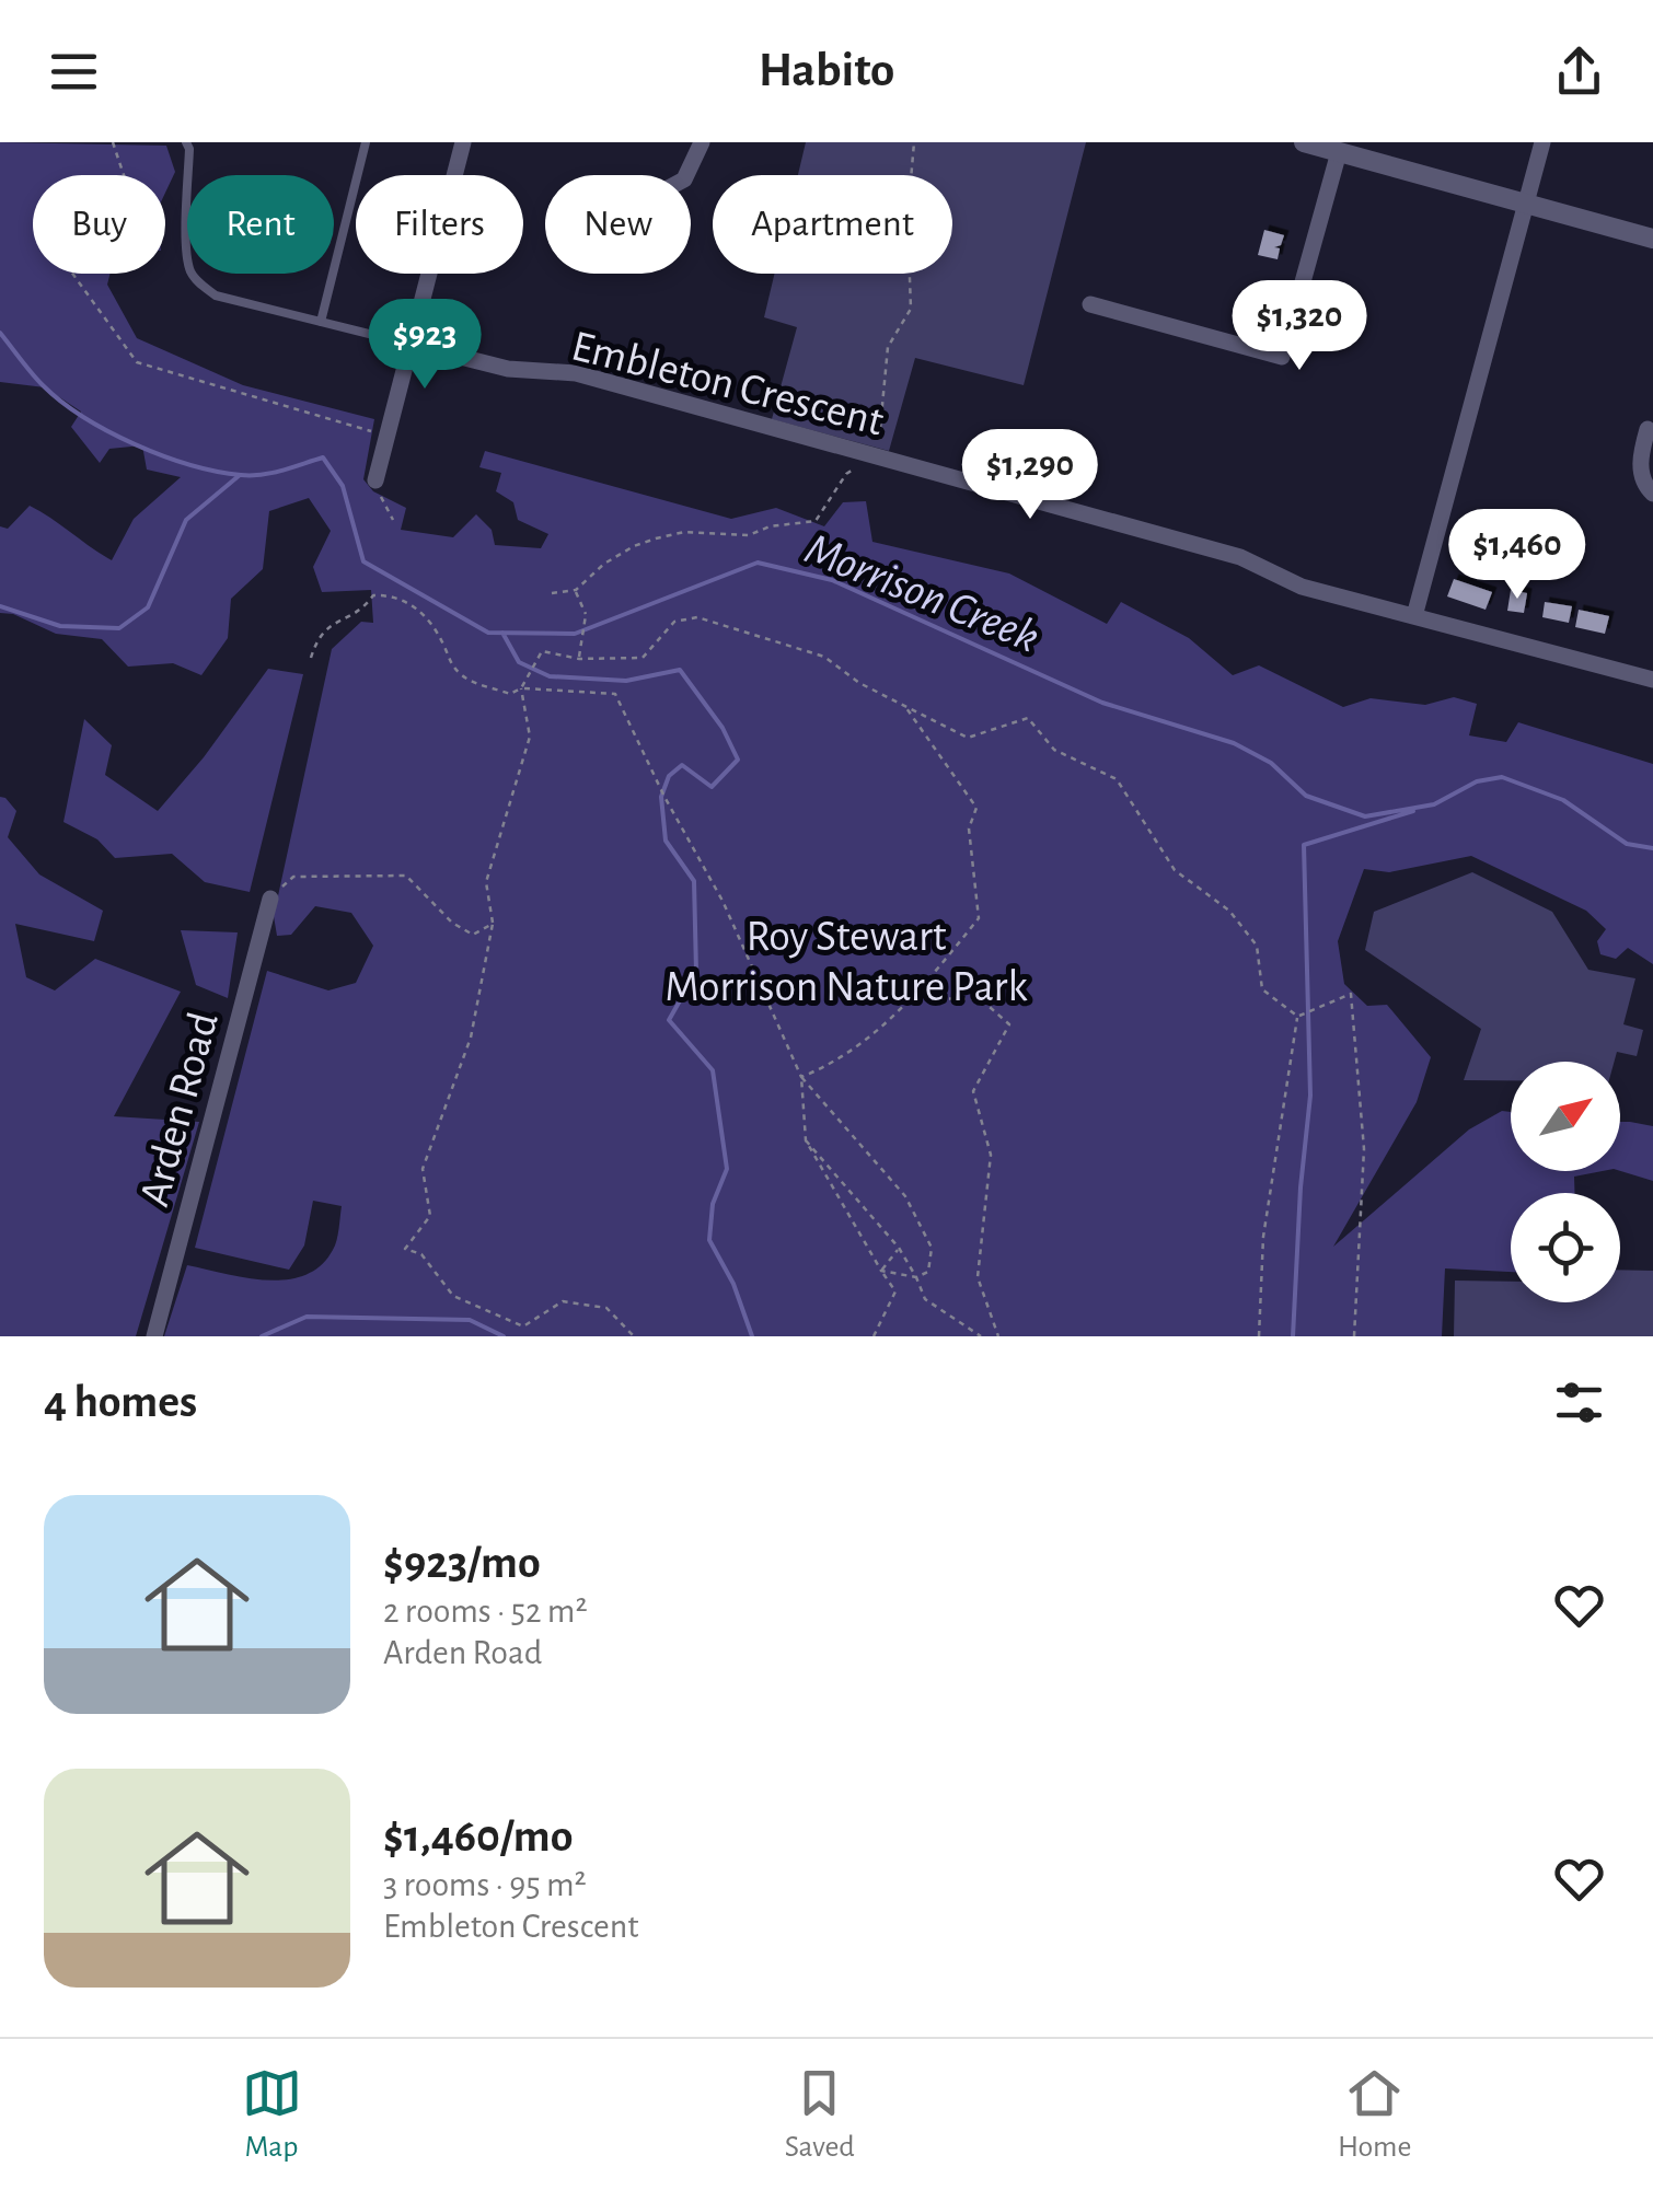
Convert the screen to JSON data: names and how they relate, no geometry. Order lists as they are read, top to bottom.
{
  "streets": {
    "street": ["Embleton Crescent", "Arden Road"]
  },
  "water": ["Morrison Creek"],
  "parks": ["Roy Stewart Morrison Nature Park"],
  "north": "top right",
  "page": {
    "header": "Habito",
    "chip": [
      "Buy",
      "Rent",
      "Filters",
      "New",
      "Apartment"
    ],
    "price": [
      "$1,320",
      "$923",
      "$1,290",
      "$1,460"
    ],
    "heading": "4 homes",
    "list": [
      {
        "name": "$923/mo",
        "note": "2 rooms · 52 m² · Arden Road"
      },
      {
        "name": "$1,460/mo",
        "note": "3 rooms · 95 m² · Embleton Crescent"
      }
    ],
    "tabs": ["Map", "Saved", "Home"]
  }
}
